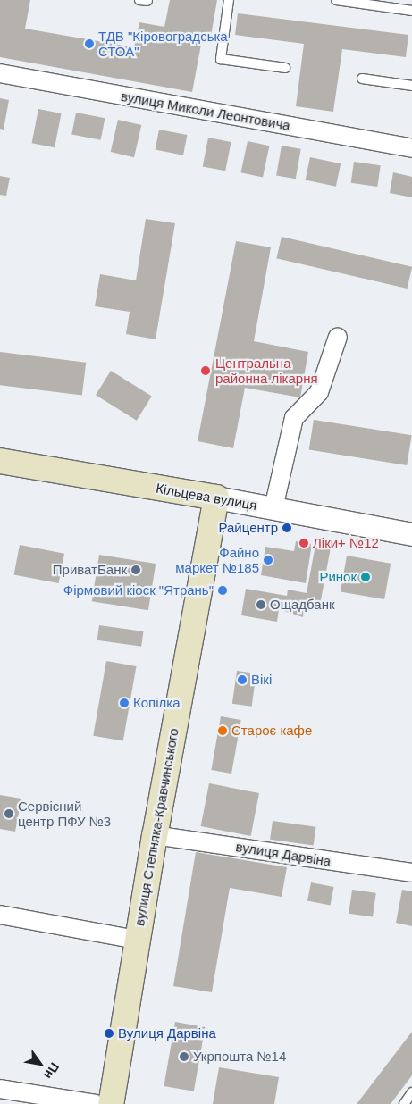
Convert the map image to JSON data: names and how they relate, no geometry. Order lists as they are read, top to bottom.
{
  "streets": {
    "main road": ["Кільцева вулиця", "вулиця Степняка-Кравчинського"],
    "street": ["вулиця Миколи Леонтовича", "вулиця Дарвіна"]
  },
  "crossings": [
    ["Кільцева вулиця", "вулиця Степняка-Кравчинського"],
    ["вулиця Степняка-Кравчинського", "вулиця Дарвіна"]
  ],
  "places": [
    "ТДВ \"Кіровоградська СТОА\"",
    "Центральна районна лікарня",
    "Райцентр",
    "Ліки+ №12",
    "Файно маркет №185",
    "ПриватБанк",
    "Ринок",
    "Фірмовий кіоск \"Ятрань\"",
    "Ощадбанк",
    "Вікі",
    "Копілка",
    "Староє кафе",
    "Сервісний центр ПФУ №3",
    "Вулиця Дарвіна",
    "Укрпошта №14"
  ],
  "north": "bottom right"
}
